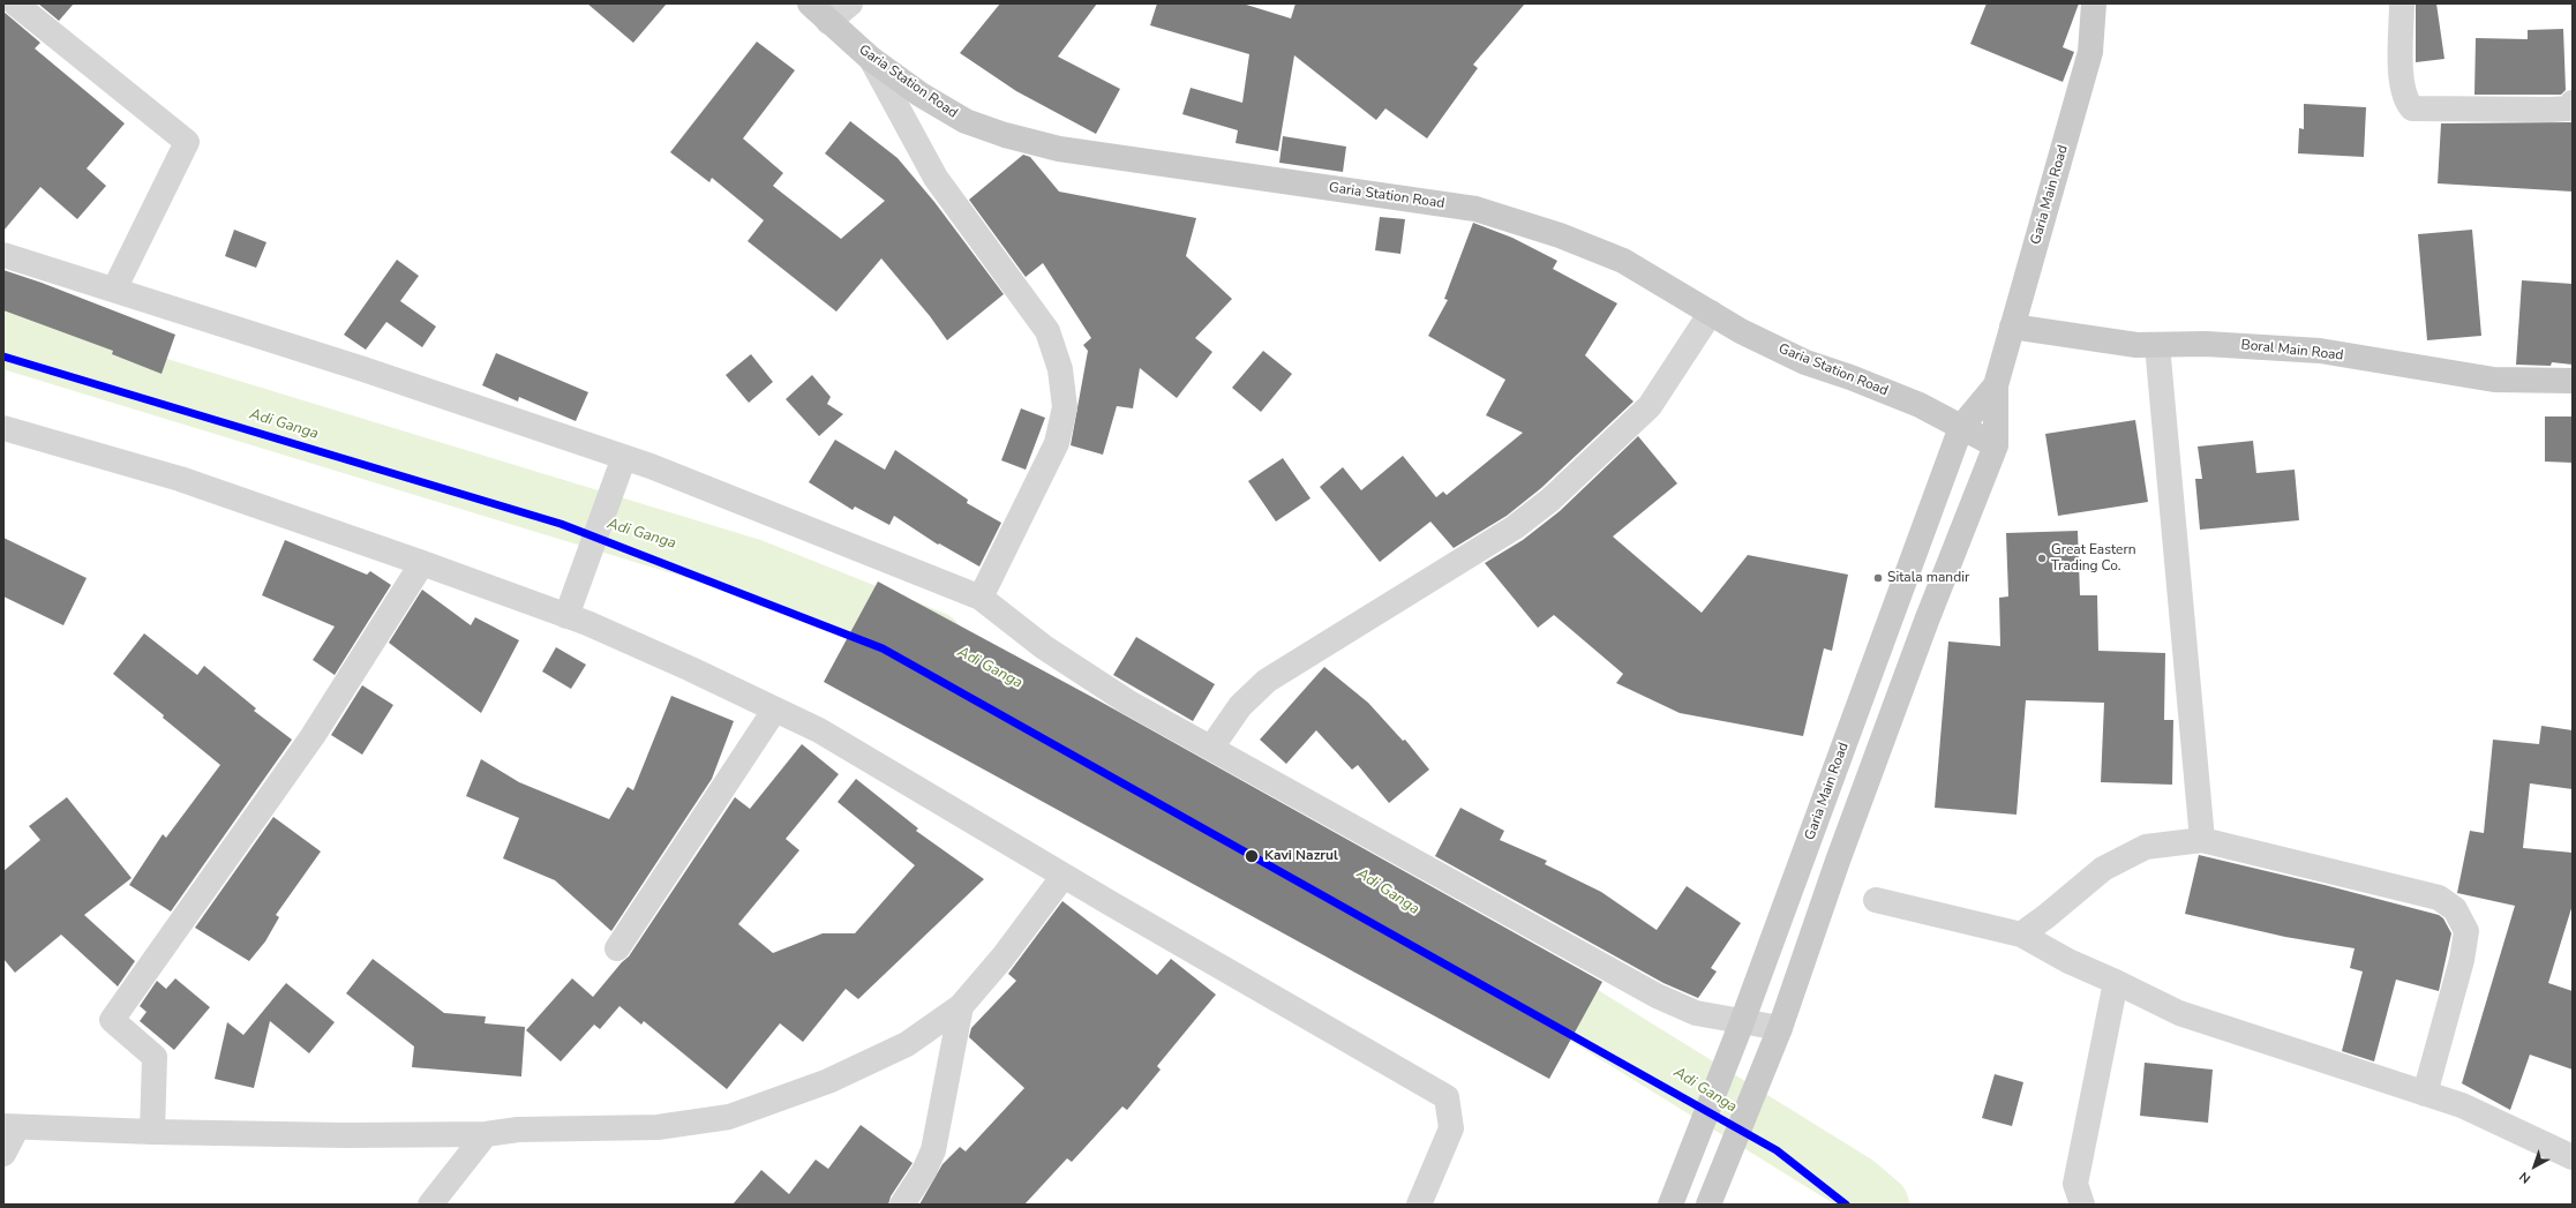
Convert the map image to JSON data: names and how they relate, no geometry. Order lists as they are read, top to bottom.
{
  "streets": {
    "main road": ["Garia Station Road", "Garia Main Road", "Boral Main Road"]
  },
  "crossings": [
    ["Garia Station Road", "Garia Main Road"],
    ["Garia Main Road", "Boral Main Road"]
  ],
  "water": ["Adi Ganga"],
  "places": ["Great Eastern Trading Co.", "Sitala mandir", "Kavi Nazrul"],
  "north": "bottom left"
}
